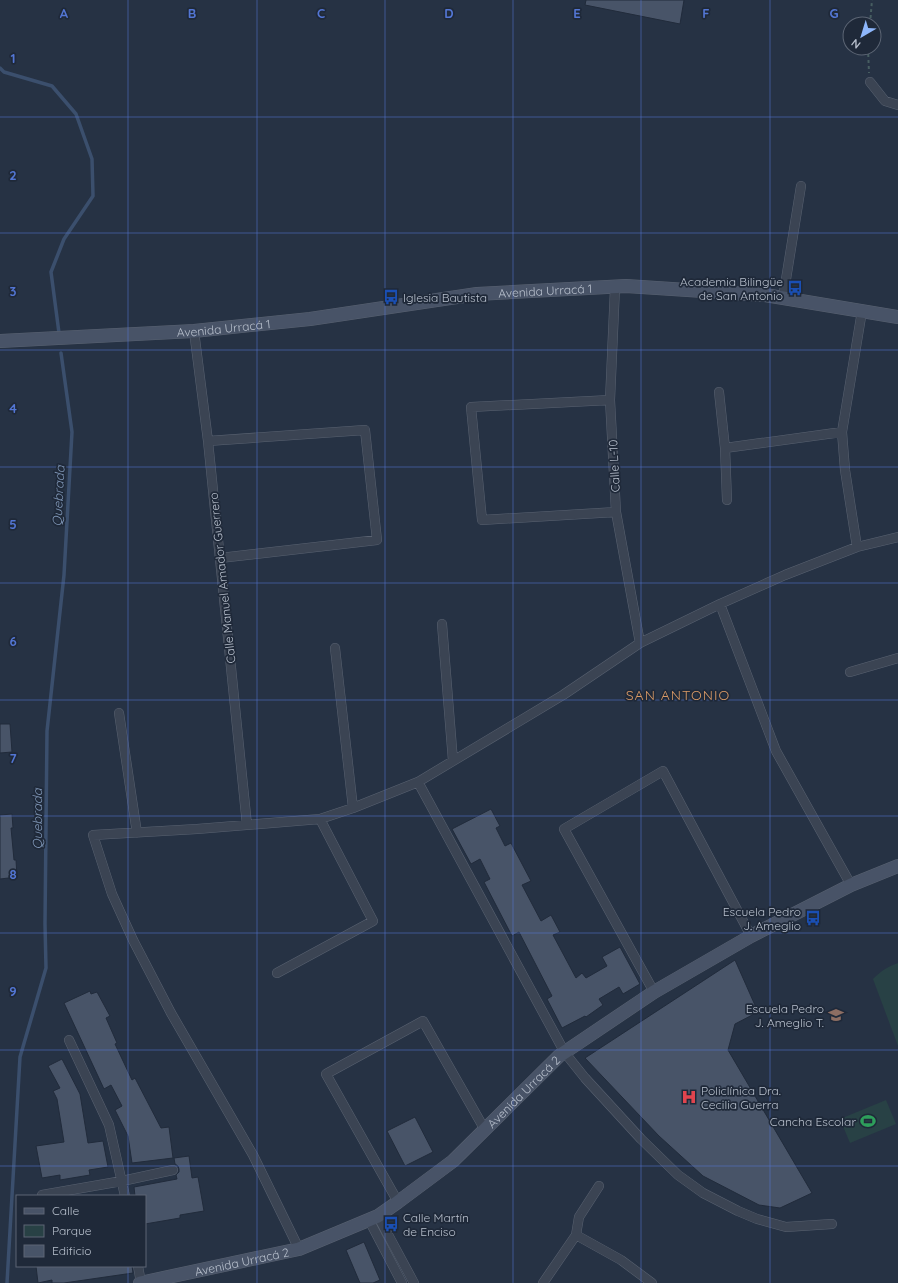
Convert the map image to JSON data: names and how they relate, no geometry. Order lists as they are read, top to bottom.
{
  "streets": {
    "street": [
      "Avenida Urracá 1",
      "Calle L-10",
      "Calle Manuel Amador Guerrero",
      "Avenida Urracá 2"
    ]
  },
  "crossings": [
    ["Avenida Urracá 1", "Calle L-10"],
    ["Avenida Urracá 1", "Calle Manuel Amador Guerrero"]
  ],
  "districts": ["SAN ANTONIO"],
  "water": ["Quebrada"],
  "places": {
    "bus stop": [
      "Academia Bilingüe de San Antonio",
      "Iglesia Bautista",
      "Escuela Pedro J. Ameglio",
      "Calle Martín de Enciso"
    ],
    "school or university": ["Escuela Pedro J. Ameglio T."],
    "hospital": ["Policlínica Dra. Cecilia Guerra"],
    "sports": ["Cancha Escolar"]
  },
  "legend": ["Calle", "Parque", "Edificio"],
  "north": "bottom left",
  "grid": {
    "columns": [
      "A",
      "B",
      "C",
      "D",
      "E",
      "F",
      "G"
    ],
    "rows": [
      "1",
      "2",
      "3",
      "4",
      "5",
      "6",
      "7",
      "8",
      "9"
    ]
  }
}
